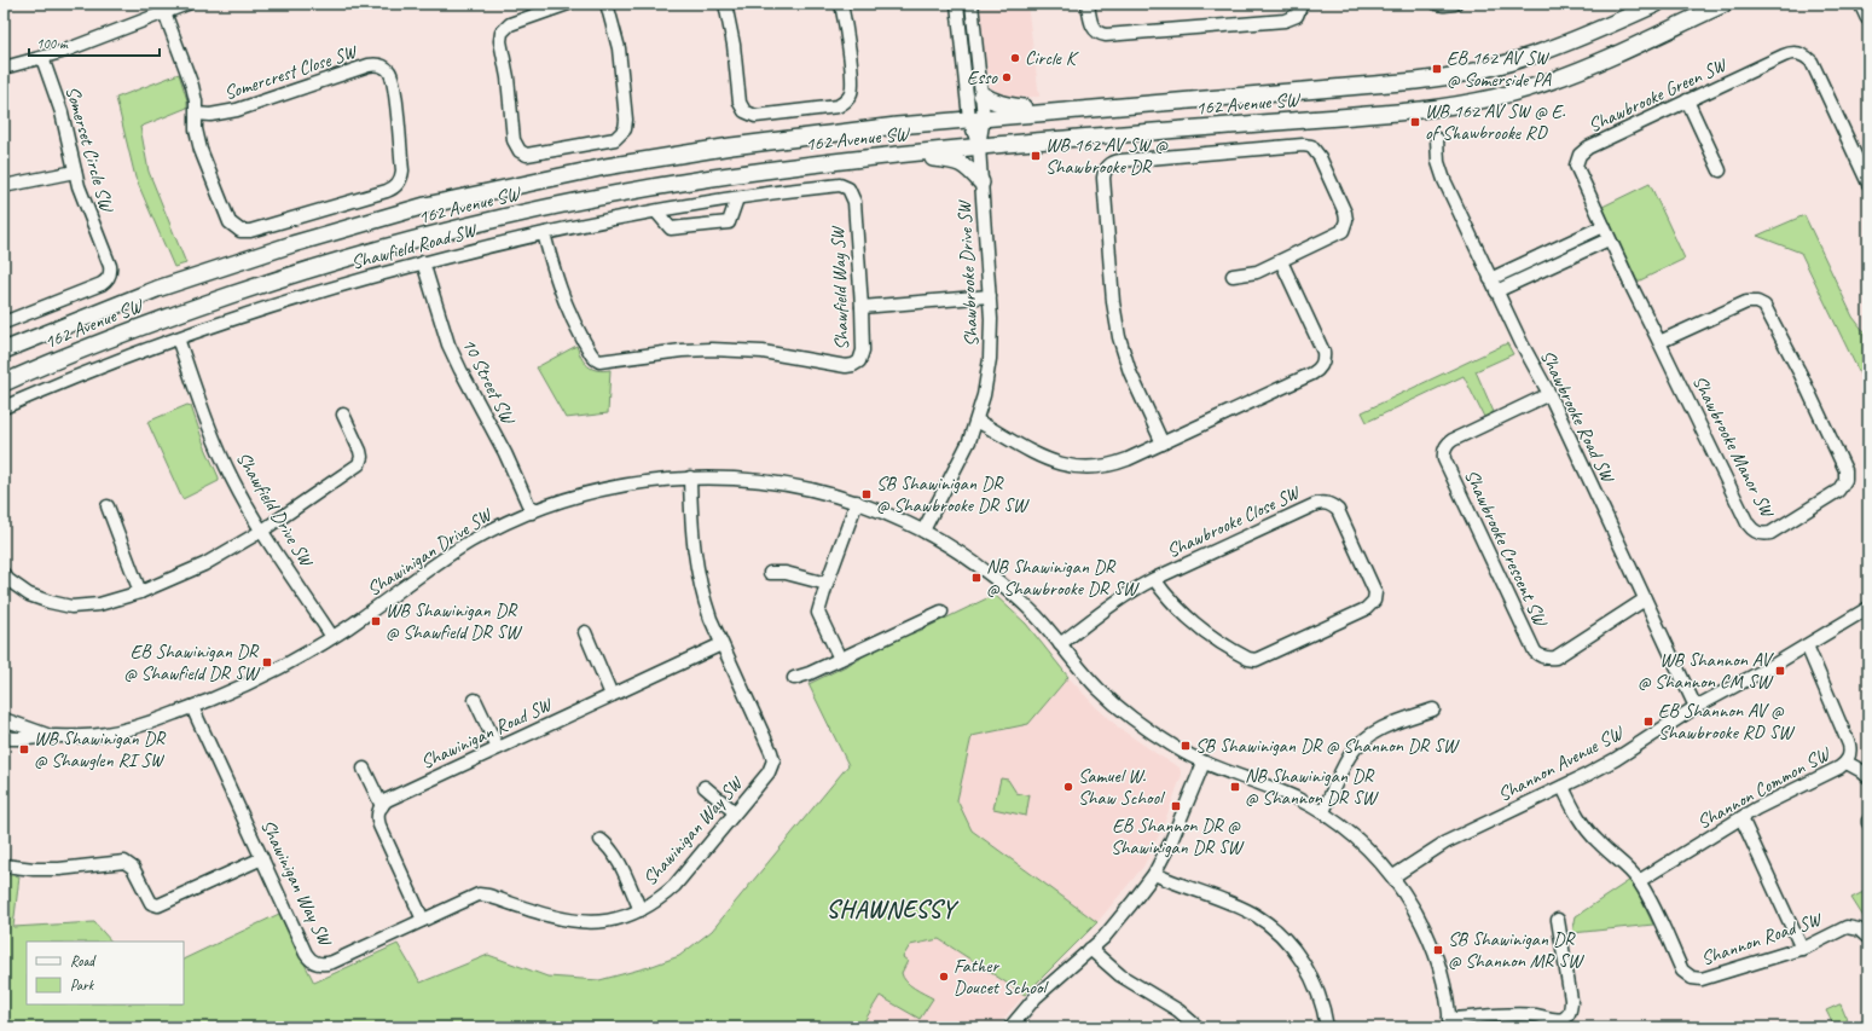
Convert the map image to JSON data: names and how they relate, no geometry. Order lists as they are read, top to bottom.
{
  "streets": {
    "main road": ["162 Avenue SW"],
    "street": [
      "Somercrest Close SW",
      "Shawbrooke Green SW",
      "Somerset Circle SW",
      "Shawfield Road SW",
      "Shawbrooke Drive SW",
      "Shawfield Way SW",
      "10 Street SW",
      "Shawbrooke Road SW",
      "Shawbrooke Manor SW",
      "Shawfield Drive SW",
      "Shawbrooke Close SW",
      "Shawbrooke Crescent SW",
      "Shawinigan Drive SW",
      "Shawinigan Road SW",
      "Shannon Avenue SW",
      "Shannon Common SW",
      "Shawinigan Way SW",
      "Shannon Road SW"
    ]
  },
  "crossings": [
    ["Shawbrooke Green SW", "Shawbrooke Manor SW"],
    ["162 Avenue SW", "Shawbrooke Drive SW"],
    ["Shawfield Road SW", "Shawfield Way SW"],
    ["Shawfield Road SW", "10 Street SW"],
    ["Shawfield Road SW", "Shawfield Drive SW"],
    ["Shawbrooke Drive SW", "Shawinigan Drive SW"],
    ["10 Street SW", "Shawinigan Drive SW"],
    ["Shawbrooke Road SW", "Shawbrooke Crescent SW"],
    ["Shawbrooke Road SW", "Shannon Avenue SW"],
    ["Shawfield Drive SW", "Shawinigan Drive SW"],
    ["Shawbrooke Close SW", "Shawinigan Drive SW"],
    ["Shawinigan Drive SW", "Shannon Avenue SW"],
    ["Shawinigan Drive SW", "Shawinigan Way SW"],
    ["Shawinigan Road SW", "Shawinigan Way SW"],
    ["Shannon Avenue SW", "Shannon Common SW"],
    ["Shannon Avenue SW", "Shannon Road SW"],
    ["Shannon Common SW", "Shannon Road SW"]
  ],
  "districts": ["SHAWNESSY"],
  "places": {
    "other": [
      "Circle K",
      "Esso",
      "Samuel W. Shaw School",
      "Father Doucet School"
    ],
    "transit": [
      "EB 162 AV SW @ Somerside PA",
      "WB 162 AV SW @ E. of Shawbrooke RD",
      "WB 162 AV SW @ Shawbrooke DR",
      "SB Shawinigan DR @ Shawbrooke DR SW",
      "NB Shawinigan DR @ Shawbrooke DR SW",
      "WB Shawinigan DR @ Shawfield DR SW",
      "EB Shawinigan DR @ Shawfield DR SW",
      "WB Shannon AV @ Shannon CM SW",
      "EB Shannon AV @ Shawbrooke RD SW",
      "SB Shawinigan DR @ Shannon DR SW",
      "WB Shawinigan DR @ Shawglen RI SW",
      "NB Shawinigan DR @ Shannon DR SW",
      "EB Shannon DR @ Shawinigan DR SW",
      "SB Shawinigan DR @ Shannon MR SW"
    ]
  },
  "legend": ["Road", "Park"],
  "scale_bar": "100 m"
}
